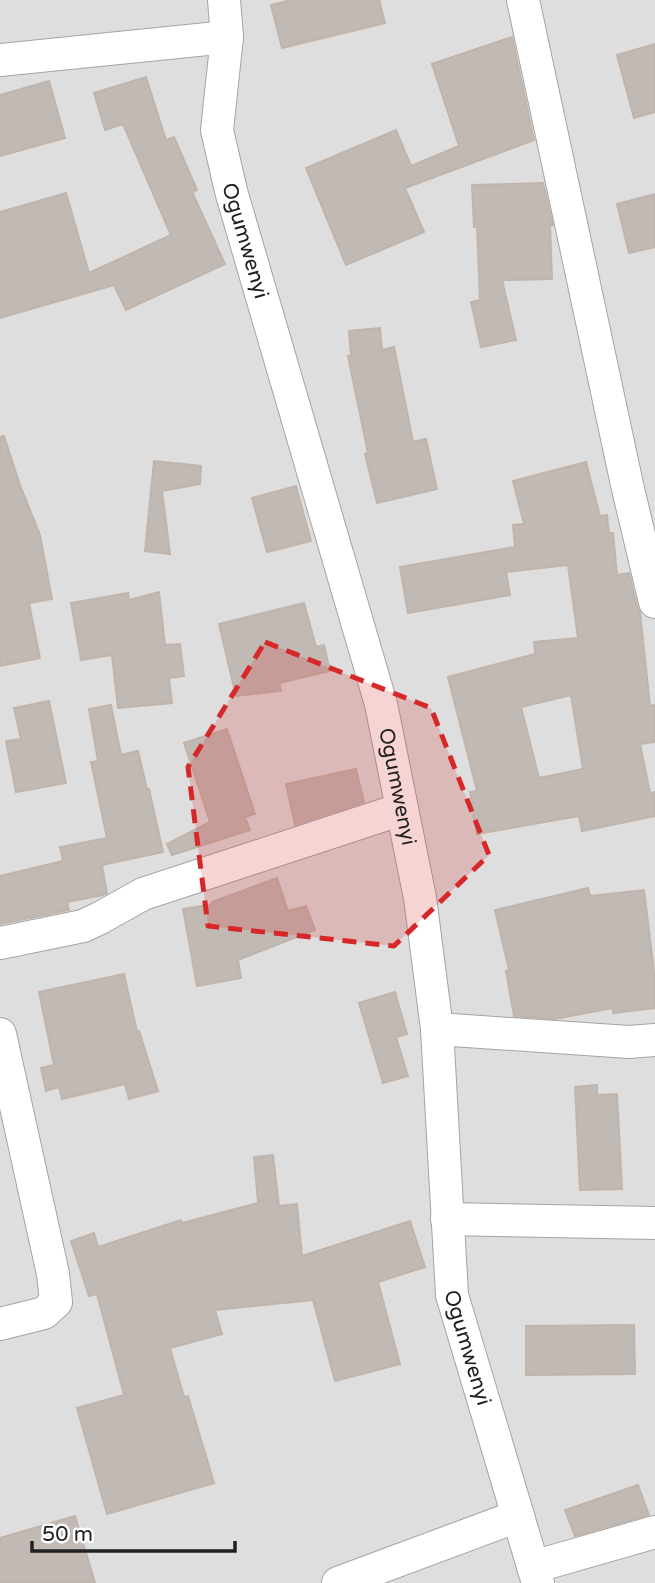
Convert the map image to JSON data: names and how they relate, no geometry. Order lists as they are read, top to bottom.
{
  "streets": {
    "street": ["Ogumwenyi"]
  },
  "scale_bar": "50 m"
}
